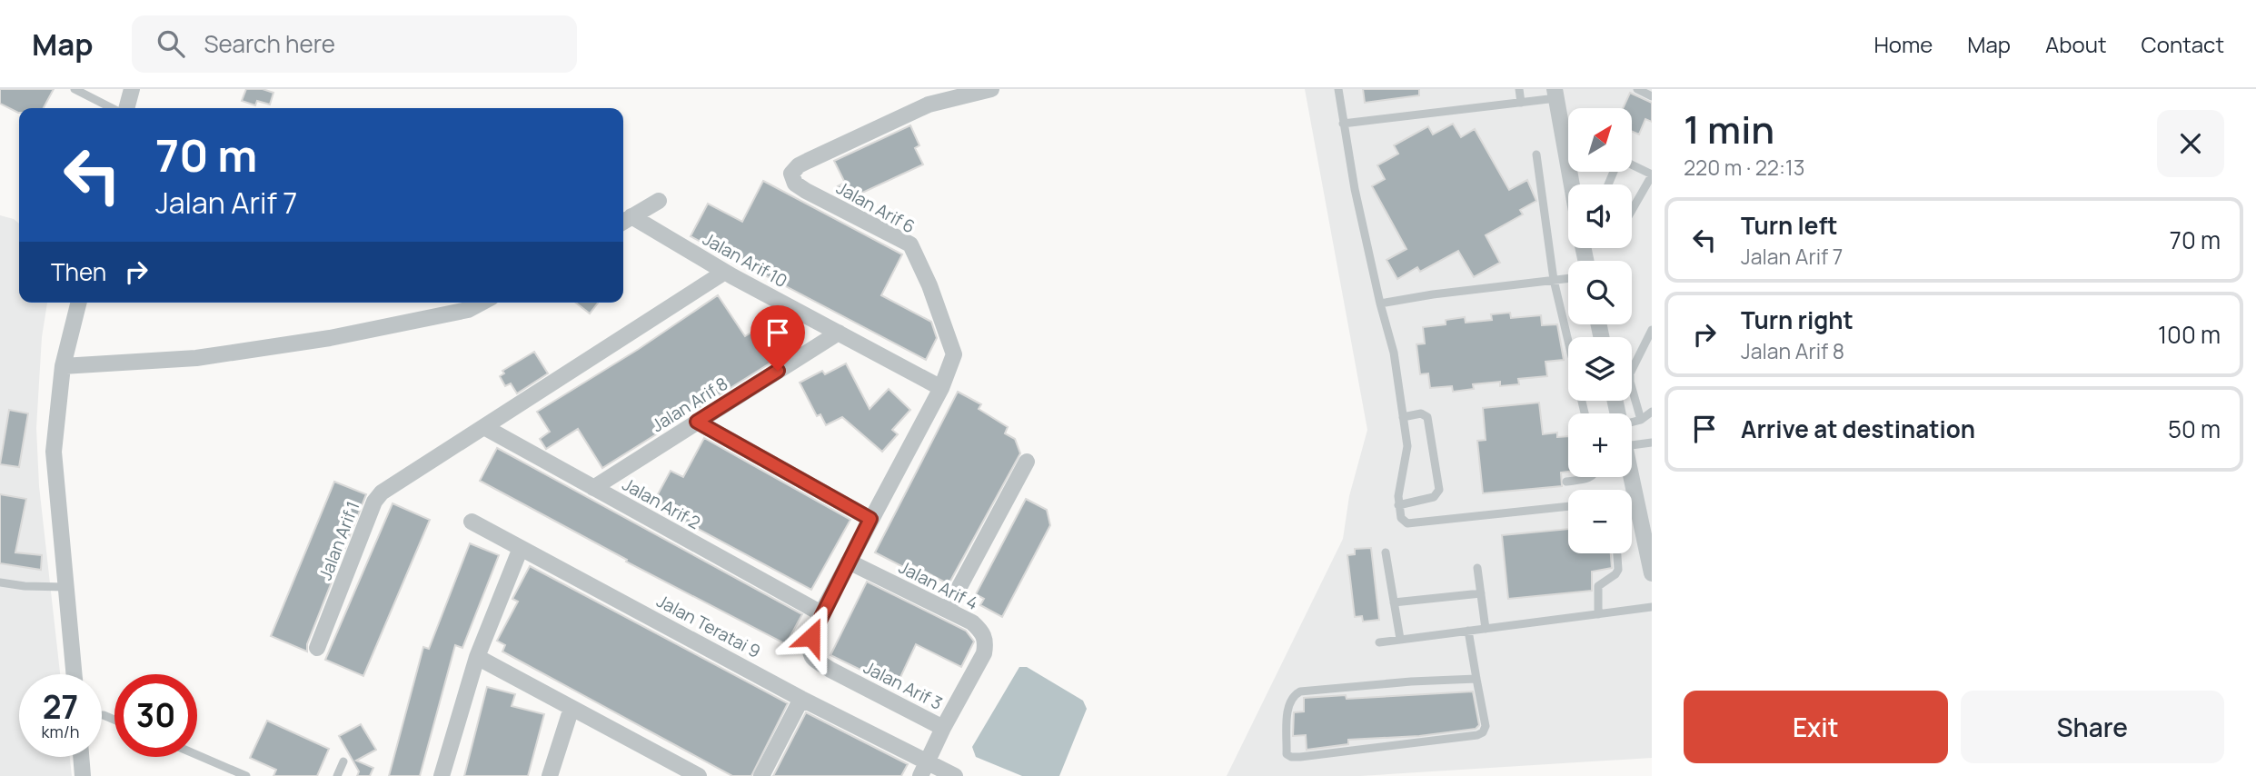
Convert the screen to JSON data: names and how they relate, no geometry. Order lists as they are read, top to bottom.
{
  "streets": {
    "street": [
      "Jalan Arif 6",
      "Jalan Arif 10",
      "Jalan Arif 8",
      "Jalan Arif 2",
      "Jalan Arif 1",
      "Jalan Arif 4",
      "Jalan Teratai 9",
      "Jalan Arif 3"
    ]
  },
  "crossings": [
    ["Jalan Arif 6", "Jalan Arif 10"],
    ["Jalan Arif 6", "Jalan Arif 3"],
    ["Jalan Arif 10", "Jalan Arif 8"],
    ["Jalan Arif 10", "Jalan Arif 1"],
    ["Jalan Arif 8", "Jalan Arif 2"],
    ["Jalan Arif 2", "Jalan Arif 1"],
    ["Jalan Arif 2", "Jalan Arif 3"],
    ["Jalan Arif 4", "Jalan Teratai 9"],
    ["Jalan Arif 4", "Jalan Arif 3"]
  ],
  "north": "top right",
  "page": {
    "header": "Map",
    "search": "Search here",
    "nav": [
      "Home",
      "Map",
      "About",
      "Contact"
    ],
    "heading": ["1 min", "220 m · 22:13"],
    "map_buttons": ["+", "−"],
    "turn": ["70 m", "Jalan Arif 7"],
    "list": [
      {
        "name": "Turn left",
        "note": "Jalan Arif 7",
        "value": "70 m"
      },
      {
        "name": "Turn right",
        "note": "Jalan Arif 8",
        "value": "100 m"
      },
      {
        "name": "Arrive at destination",
        "value": "50 m"
      }
    ],
    "then": "Then",
    "speed": "27 km/h",
    "limit": "30",
    "buttons": ["Exit", "Share"]
  }
}
